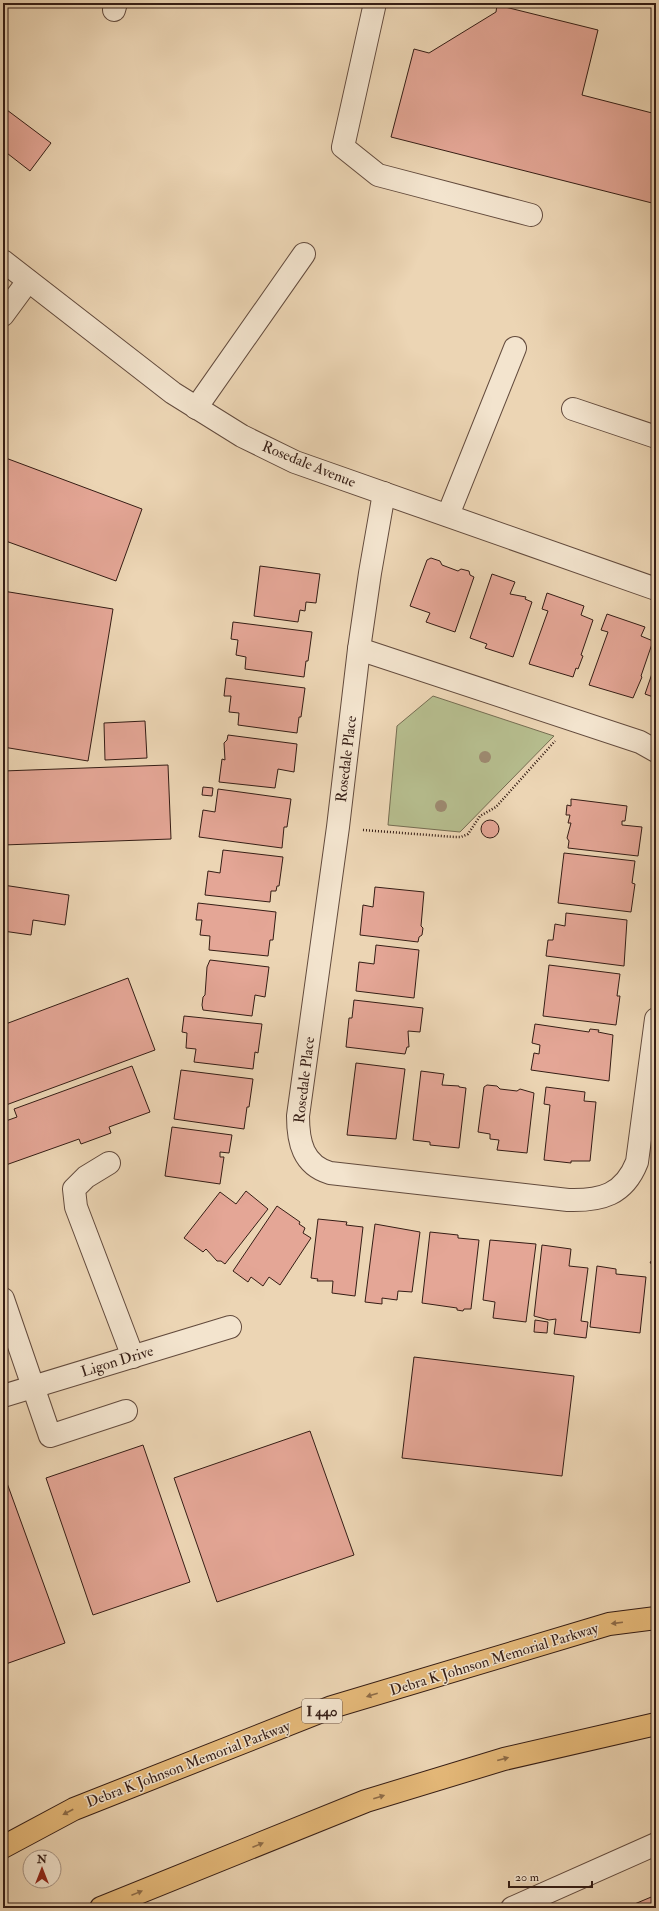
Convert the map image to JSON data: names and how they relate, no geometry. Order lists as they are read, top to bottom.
{
  "streets": {
    "highway": ["Debra K Johnson Memorial Parkway", "I 440"],
    "street": ["Rosedale Avenue", "Rosedale Place", "Ligon Drive"]
  },
  "crossings": [
    ["Rosedale Avenue", "Rosedale Place"]
  ],
  "scale_bar": "20 m",
  "north": "top"
}
